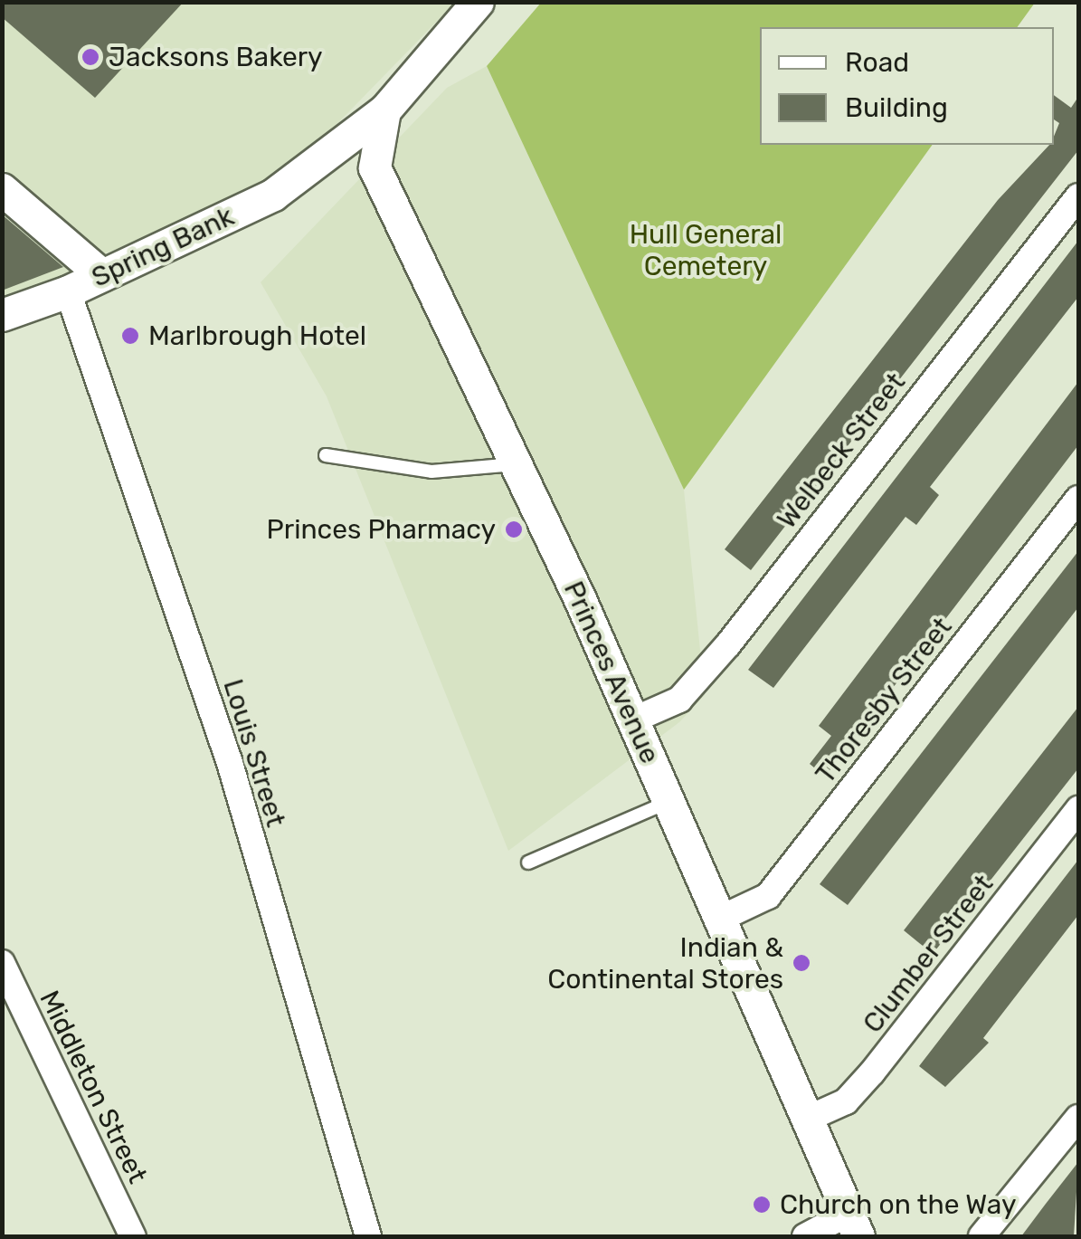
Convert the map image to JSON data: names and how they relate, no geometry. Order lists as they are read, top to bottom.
{
  "streets": {
    "street": [
      "Spring Bank",
      "Welbeck Street",
      "Princes Avenue",
      "Thoresby Street",
      "Louis Street",
      "Clumber Street",
      "Middleton Street"
    ]
  },
  "crossings": [
    ["Spring Bank", "Princes Avenue"],
    ["Spring Bank", "Louis Street"],
    ["Welbeck Street", "Princes Avenue"],
    ["Princes Avenue", "Thoresby Street"],
    ["Princes Avenue", "Clumber Street"]
  ],
  "parks": ["Hull General Cemetery"],
  "places": [
    "Jacksons Bakery",
    "Marlbrough Hotel",
    "Princes Pharmacy",
    "Indian & Continental Stores",
    "Church on the Way"
  ],
  "legend": ["Road", "Building"]
}
